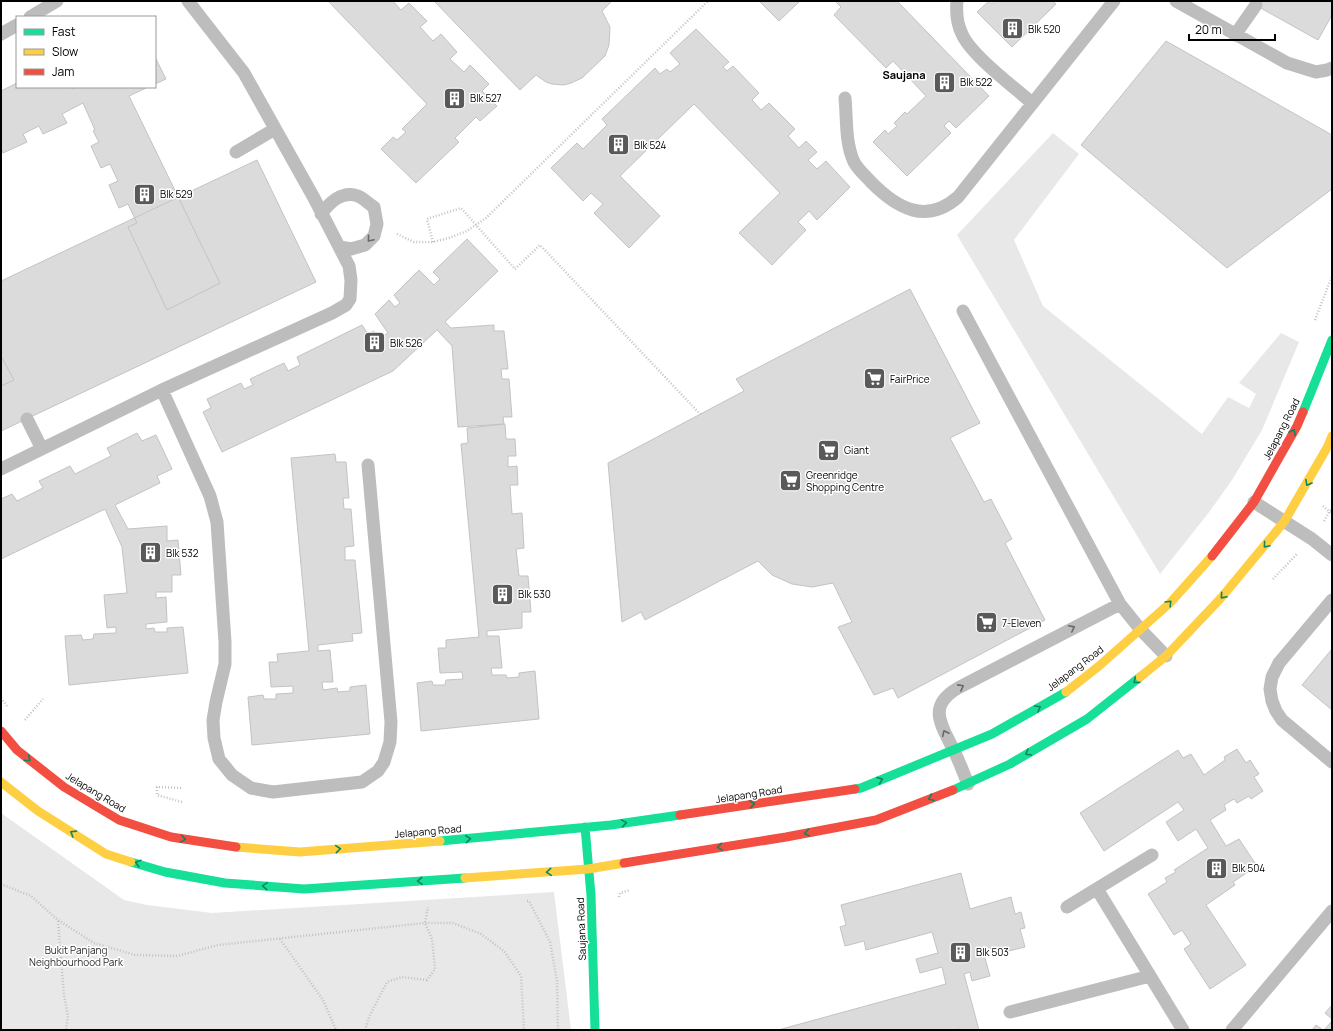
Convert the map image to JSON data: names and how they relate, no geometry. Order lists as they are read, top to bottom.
{
  "streets": {
    "street": ["Jelapang Road", "Saujana Road"]
  },
  "crossings": [
    ["Jelapang Road", "Saujana Road"]
  ],
  "districts": ["Saujana"],
  "parks": ["Bukit Panjang Neighbourhood Park"],
  "places": {
    "building": [
      "Blk 520",
      "Blk 522",
      "Blk 527",
      "Blk 524",
      "Blk 529",
      "Blk 526",
      "Blk 532",
      "Blk 530",
      "Blk 504",
      "Blk 503"
    ],
    "supermarket": [
      "FairPrice",
      "Giant",
      "Greenridge Shopping Centre",
      "7-Eleven"
    ]
  },
  "legend": ["Fast", "Slow", "Jam"],
  "scale_bar": "20 m"
}
